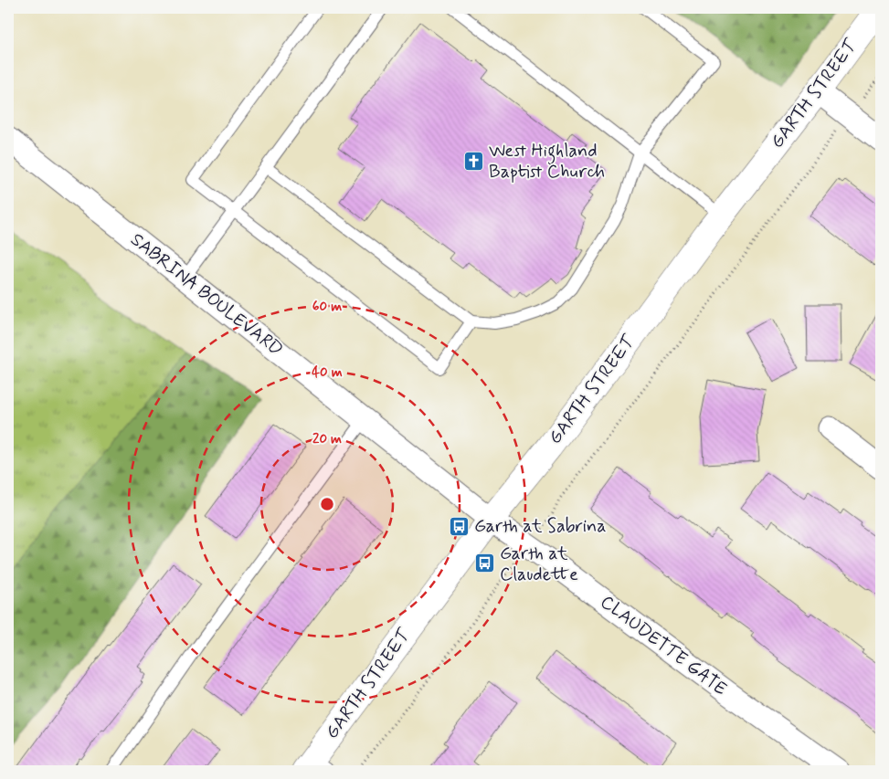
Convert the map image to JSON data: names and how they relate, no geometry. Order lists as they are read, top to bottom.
{
  "streets": {
    "main road": ["GARTH STREET"],
    "street": ["SABRINA BOULEVARD", "CLAUDETTE GATE"]
  },
  "crossings": [
    ["GARTH STREET", "SABRINA BOULEVARD"],
    ["GARTH STREET", "CLAUDETTE GATE"],
    ["SABRINA BOULEVARD", "CLAUDETTE GATE"]
  ],
  "places": {
    "church": ["West Highland Baptist Church"],
    "bus stop": ["Garth at Sabrina", "Garth at Claudette"]
  },
  "rings": ["60 m", "40 m", "20 m"]
}
